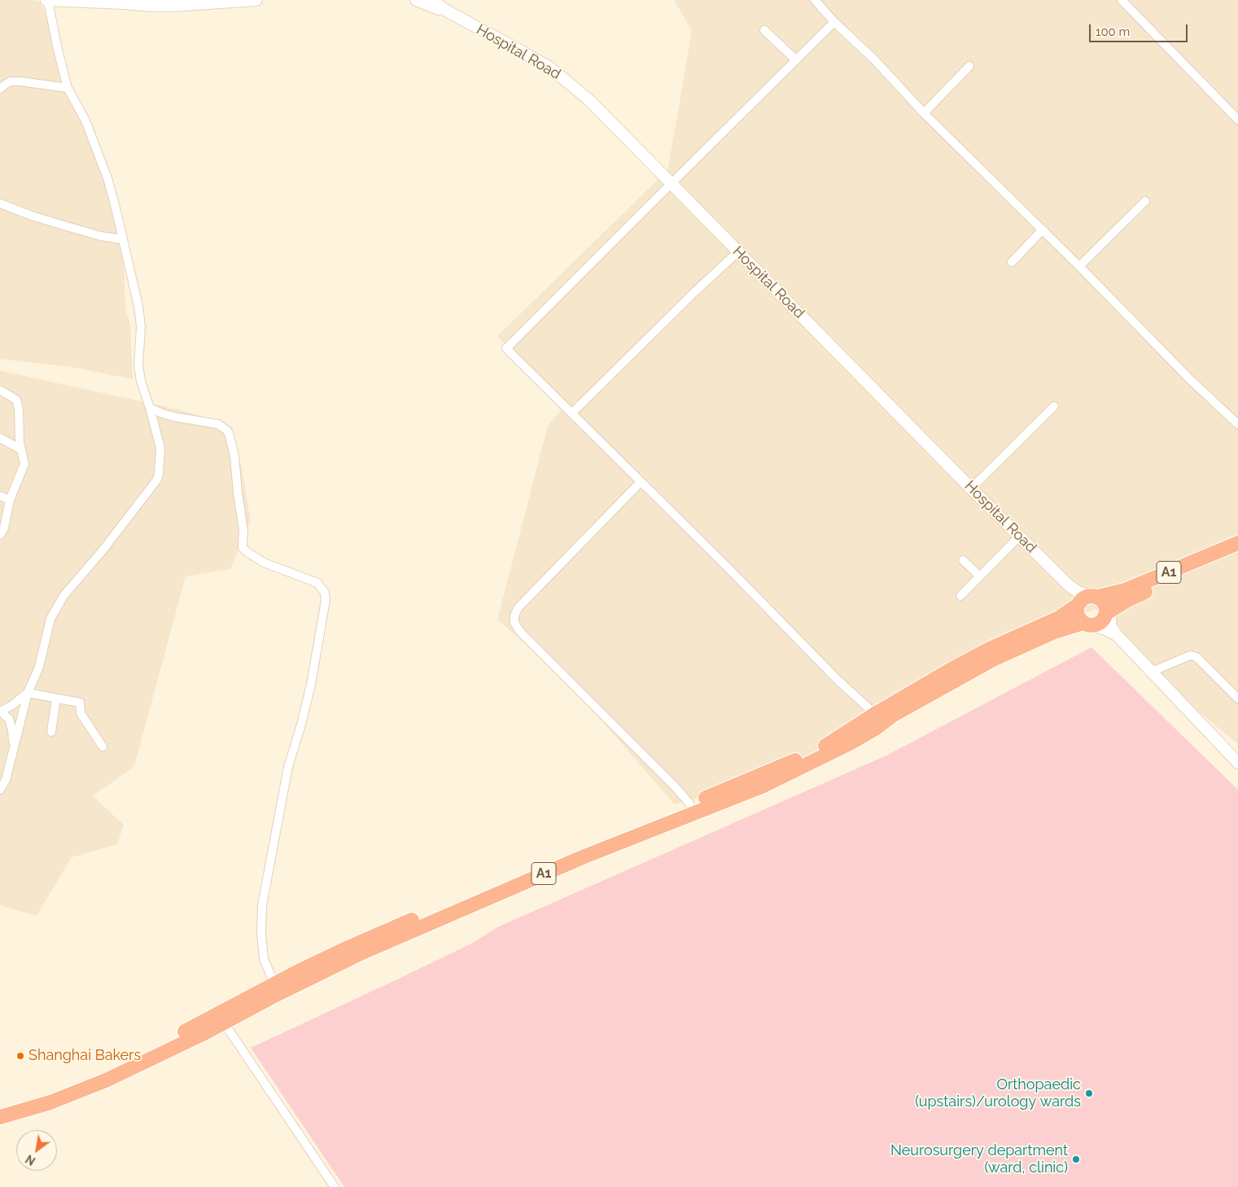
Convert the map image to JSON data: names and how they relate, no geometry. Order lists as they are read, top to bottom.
{
  "streets": {
    "highway": ["A1"],
    "street": ["Hospital Road"]
  },
  "places": ["Shanghai Bakers", "Orthopaedic (upstairs)/urology wards", "Neurosurgery department (ward, clinic)"],
  "scale_bar": "100 m",
  "north": "bottom left"
}
